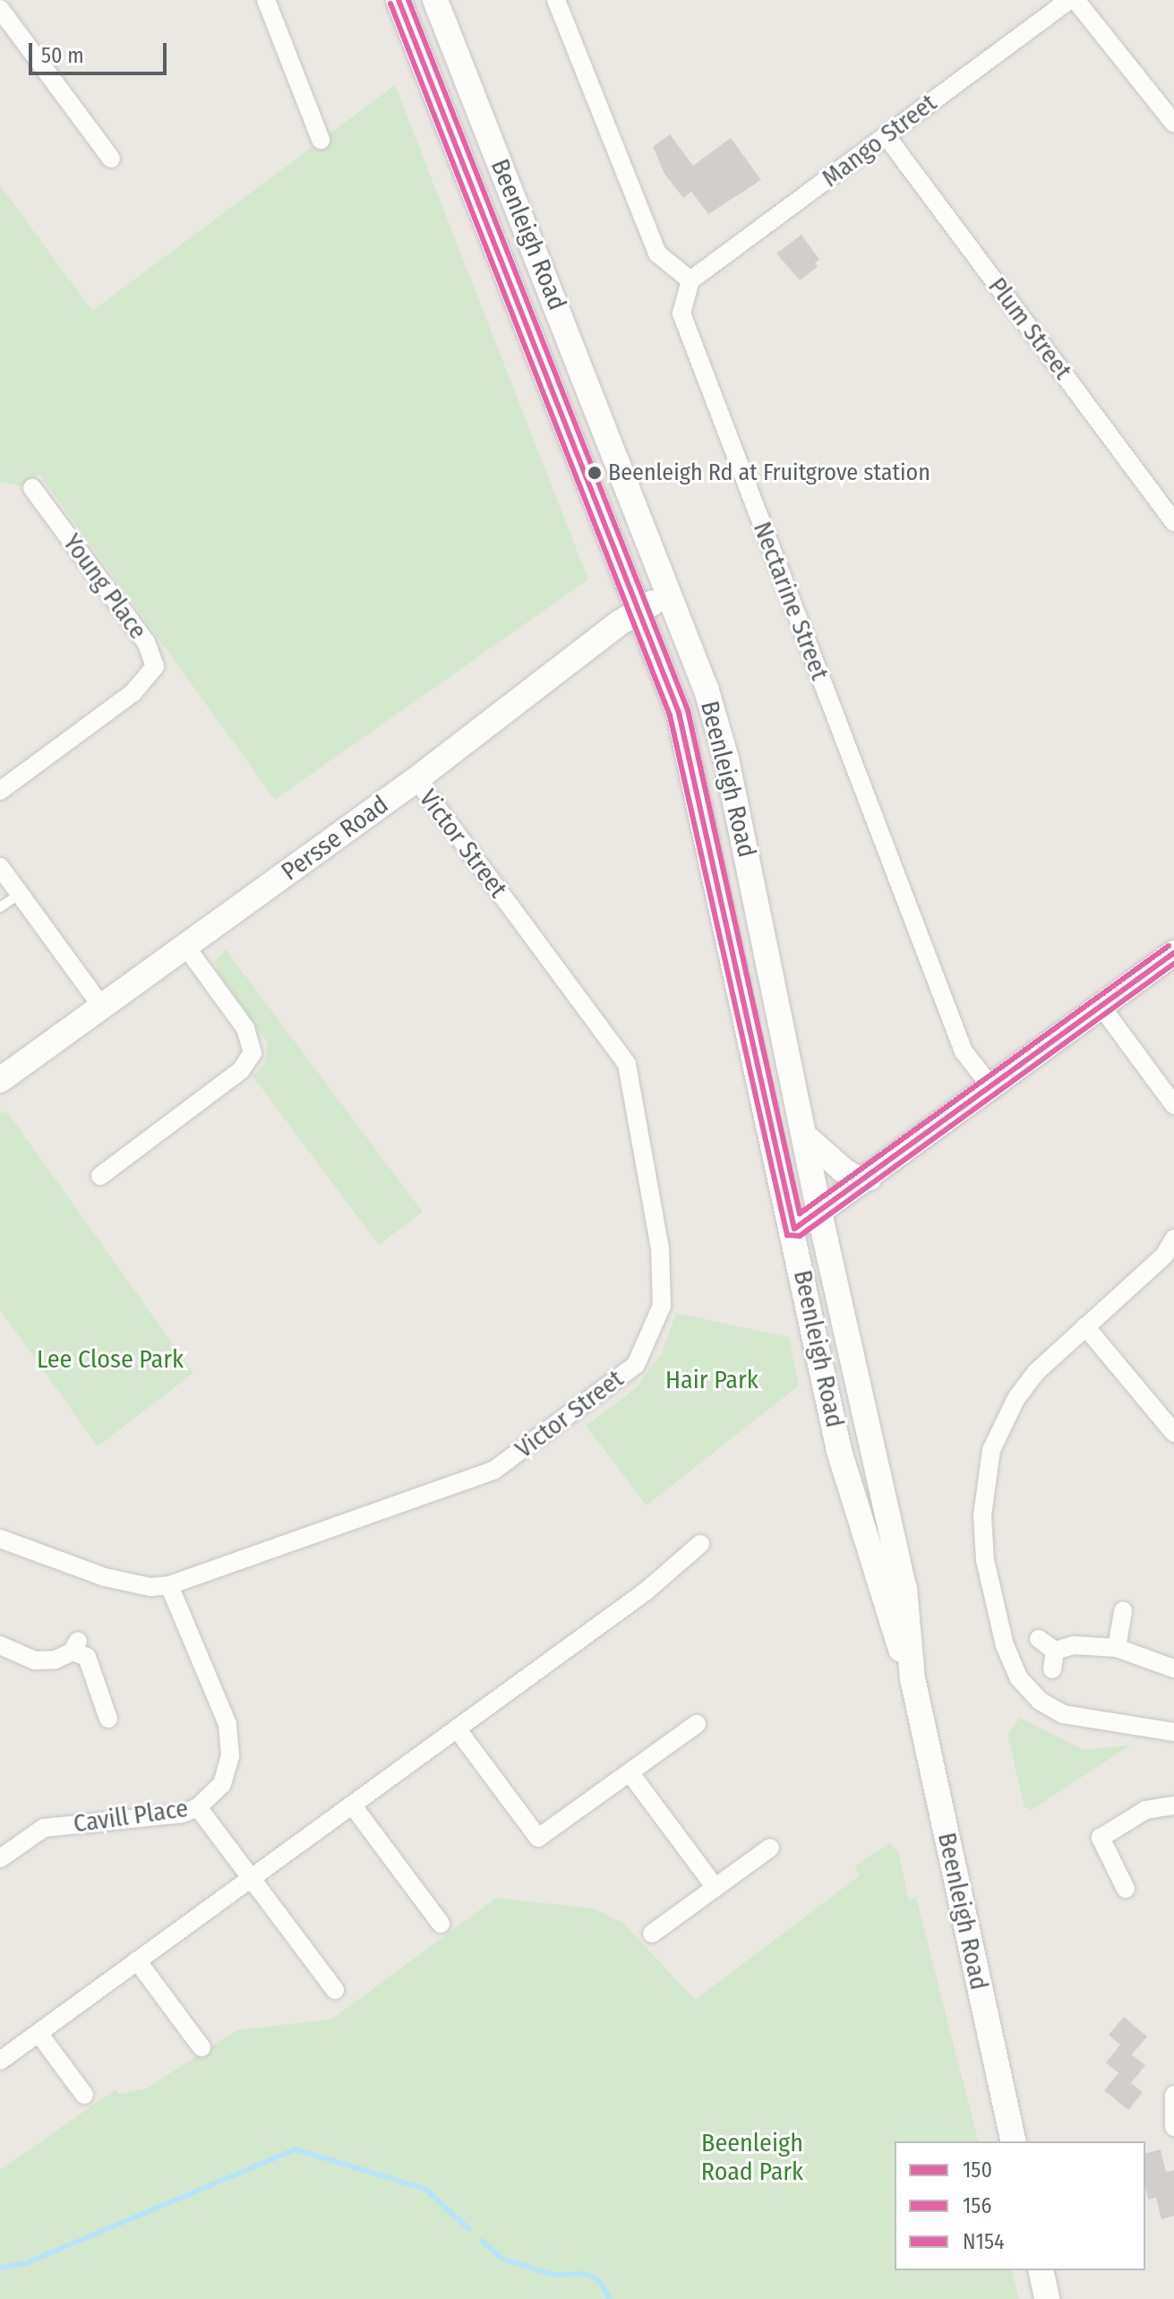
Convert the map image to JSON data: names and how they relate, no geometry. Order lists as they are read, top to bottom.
{
  "streets": {
    "main road": ["Beenleigh Road", "Persse Road"],
    "street": [
      "Mango Street",
      "Plum Street",
      "Young Place",
      "Nectarine Street",
      "Victor Street",
      "Cavill Place"
    ]
  },
  "crossings": [
    ["Mango Street", "Plum Street"],
    ["Mango Street", "Nectarine Street"],
    ["Beenleigh Road", "Persse Road"],
    ["Persse Road", "Victor Street"],
    ["Victor Street", "Cavill Place"]
  ],
  "parks": ["Lee Close Park", "Hair Park", "Beenleigh Road Park"],
  "places": ["Beenleigh Rd at Fruitgrove station"],
  "lines": ["transit line 150", "transit line N154", "transit line 156"],
  "legend": ["150", "156", "N154"],
  "scale_bar": "50 m"
}
